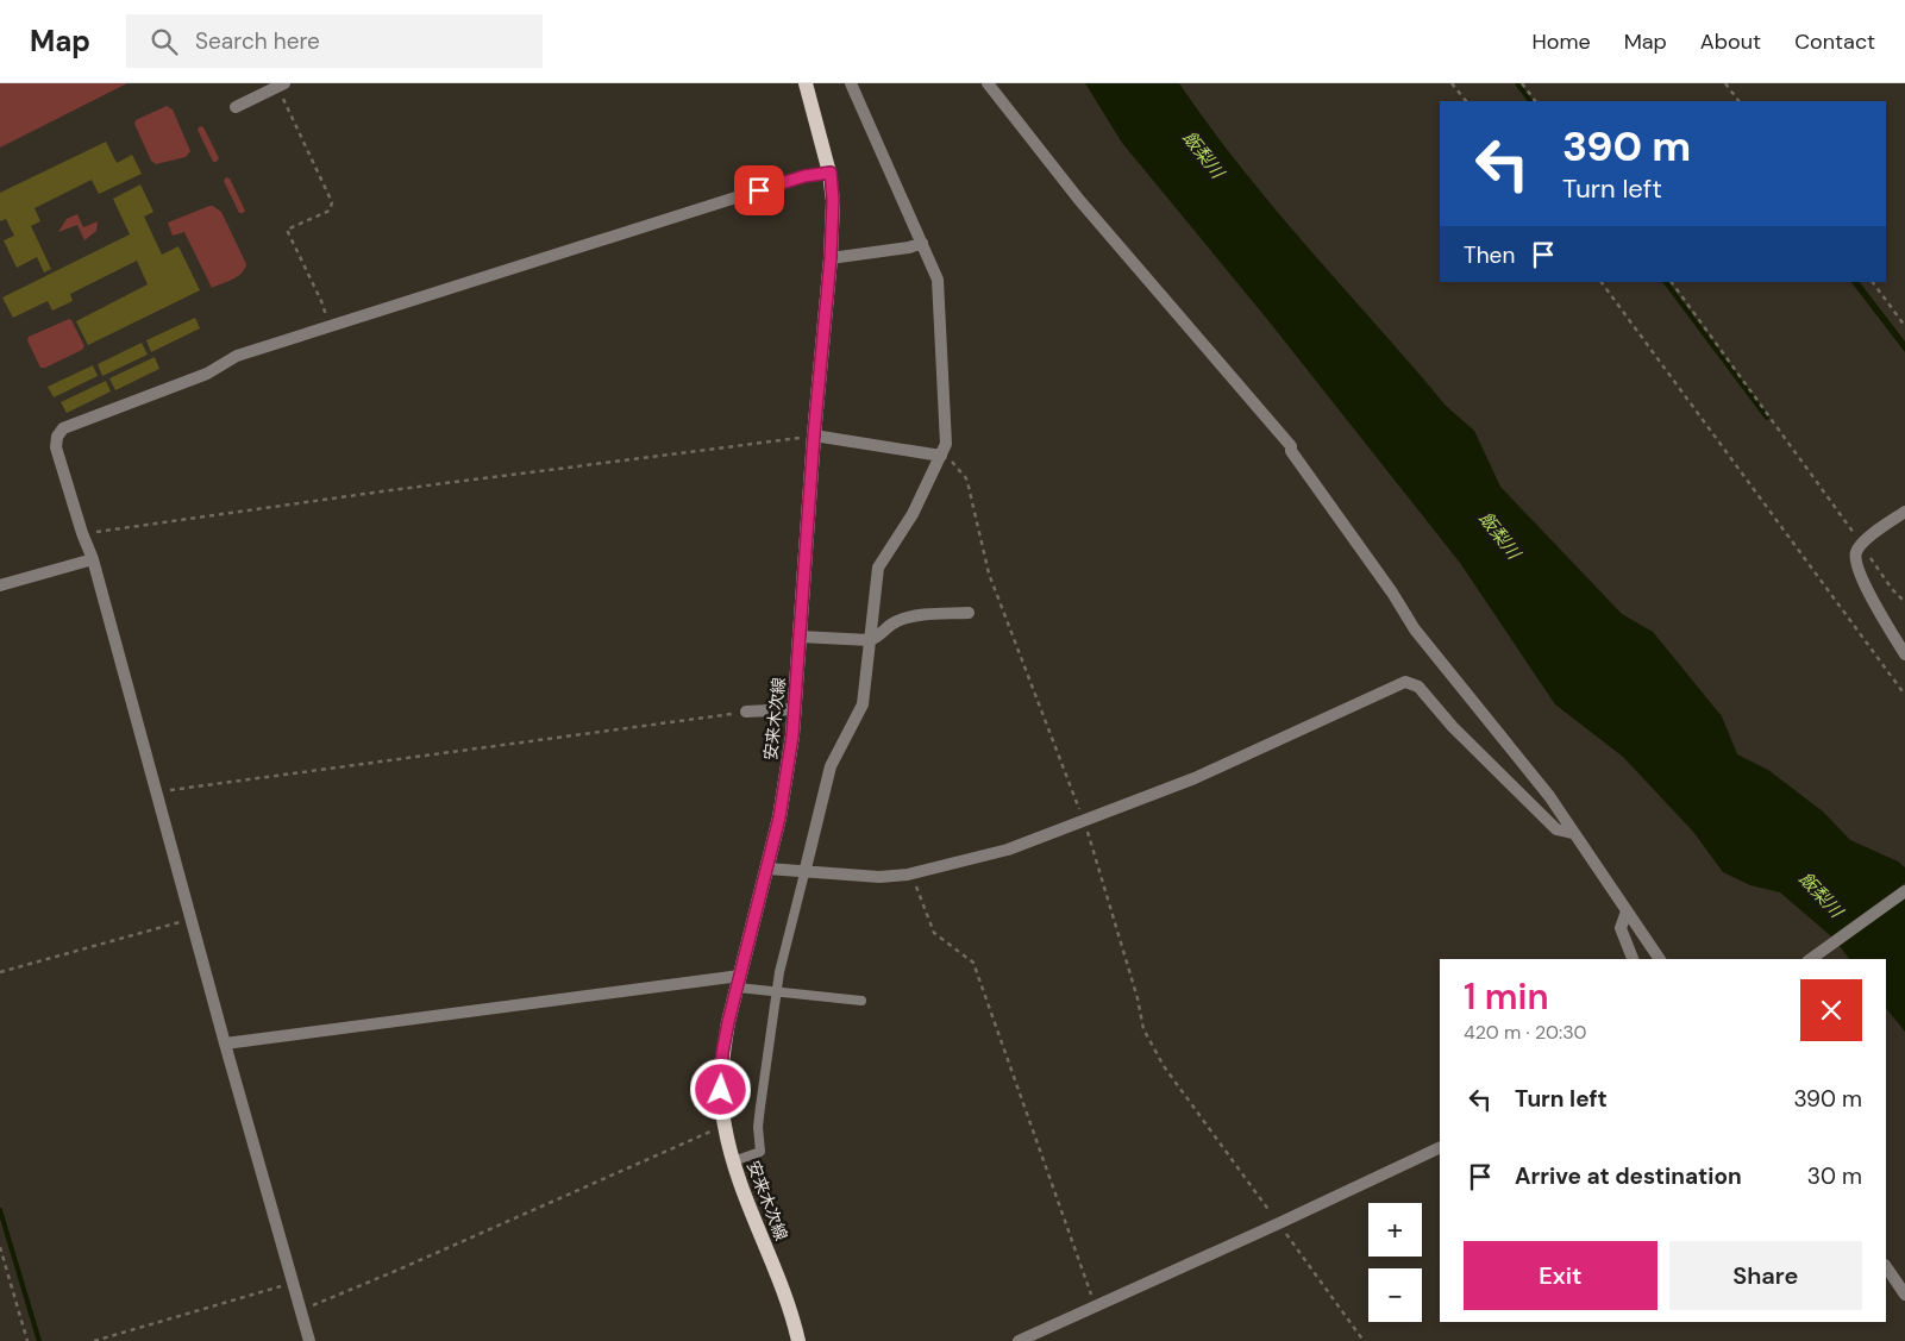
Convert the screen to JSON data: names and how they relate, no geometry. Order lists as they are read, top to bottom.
{
  "streets": {
    "main road": ["安来木次線"]
  },
  "water": ["飯梨川"],
  "page": {
    "header": "Map",
    "search": "Search here",
    "nav": [
      "Home",
      "Map",
      "About",
      "Contact"
    ],
    "turn": ["390 m", "Turn left"],
    "then": "Then",
    "heading": ["1 min", "420 m · 20:30"],
    "list": [
      {
        "name": "Turn left",
        "value": "390 m"
      },
      {
        "name": "Arrive at destination",
        "value": "30 m"
      }
    ],
    "map_buttons": ["+", "−"],
    "buttons": ["Exit", "Share"]
  }
}
